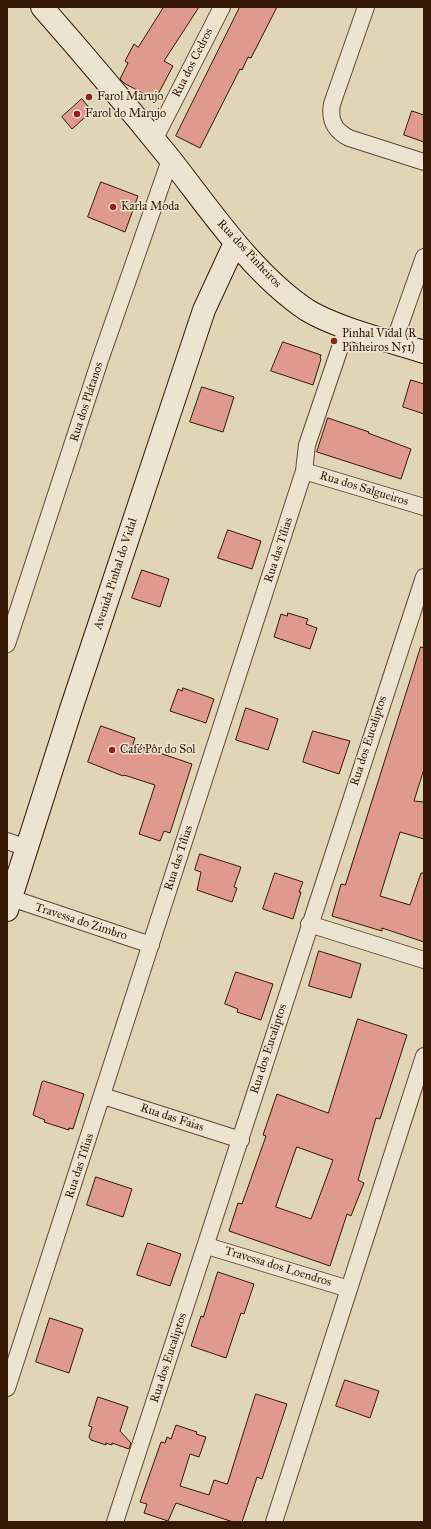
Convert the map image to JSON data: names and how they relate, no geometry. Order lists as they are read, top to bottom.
{
  "streets": {
    "street": [
      "Rua dos Cedros",
      "Rua dos Pinheiros",
      "Rua dos Plátanos",
      "Rua dos Salgueiros",
      "Rua das Tílias",
      "Avenida Pinhal do Vidal",
      "Rua dos Eucaliptos",
      "Travessa do Zimbro",
      "Rua das Faias",
      "Travessa dos Loendros"
    ]
  },
  "crossings": [
    ["Rua dos Cedros", "Rua dos Pinheiros"],
    ["Rua dos Pinheiros", "Rua dos Plátanos"],
    ["Rua dos Pinheiros", "Rua das Tílias"],
    ["Rua dos Pinheiros", "Avenida Pinhal do Vidal"],
    ["Rua dos Salgueiros", "Rua das Tílias"],
    ["Rua das Tílias", "Travessa do Zimbro"],
    ["Rua das Tílias", "Rua das Faias"],
    ["Avenida Pinhal do Vidal", "Travessa do Zimbro"],
    ["Rua dos Eucaliptos", "Rua das Faias"],
    ["Rua dos Eucaliptos", "Travessa dos Loendros"]
  ],
  "places": [
    "Farol Marujo",
    "Farol do Marujo",
    "Karla Moda",
    "Pinhal Vidal (R Pinheiros N51)",
    "Café Pôr do Sol"
  ]
}
